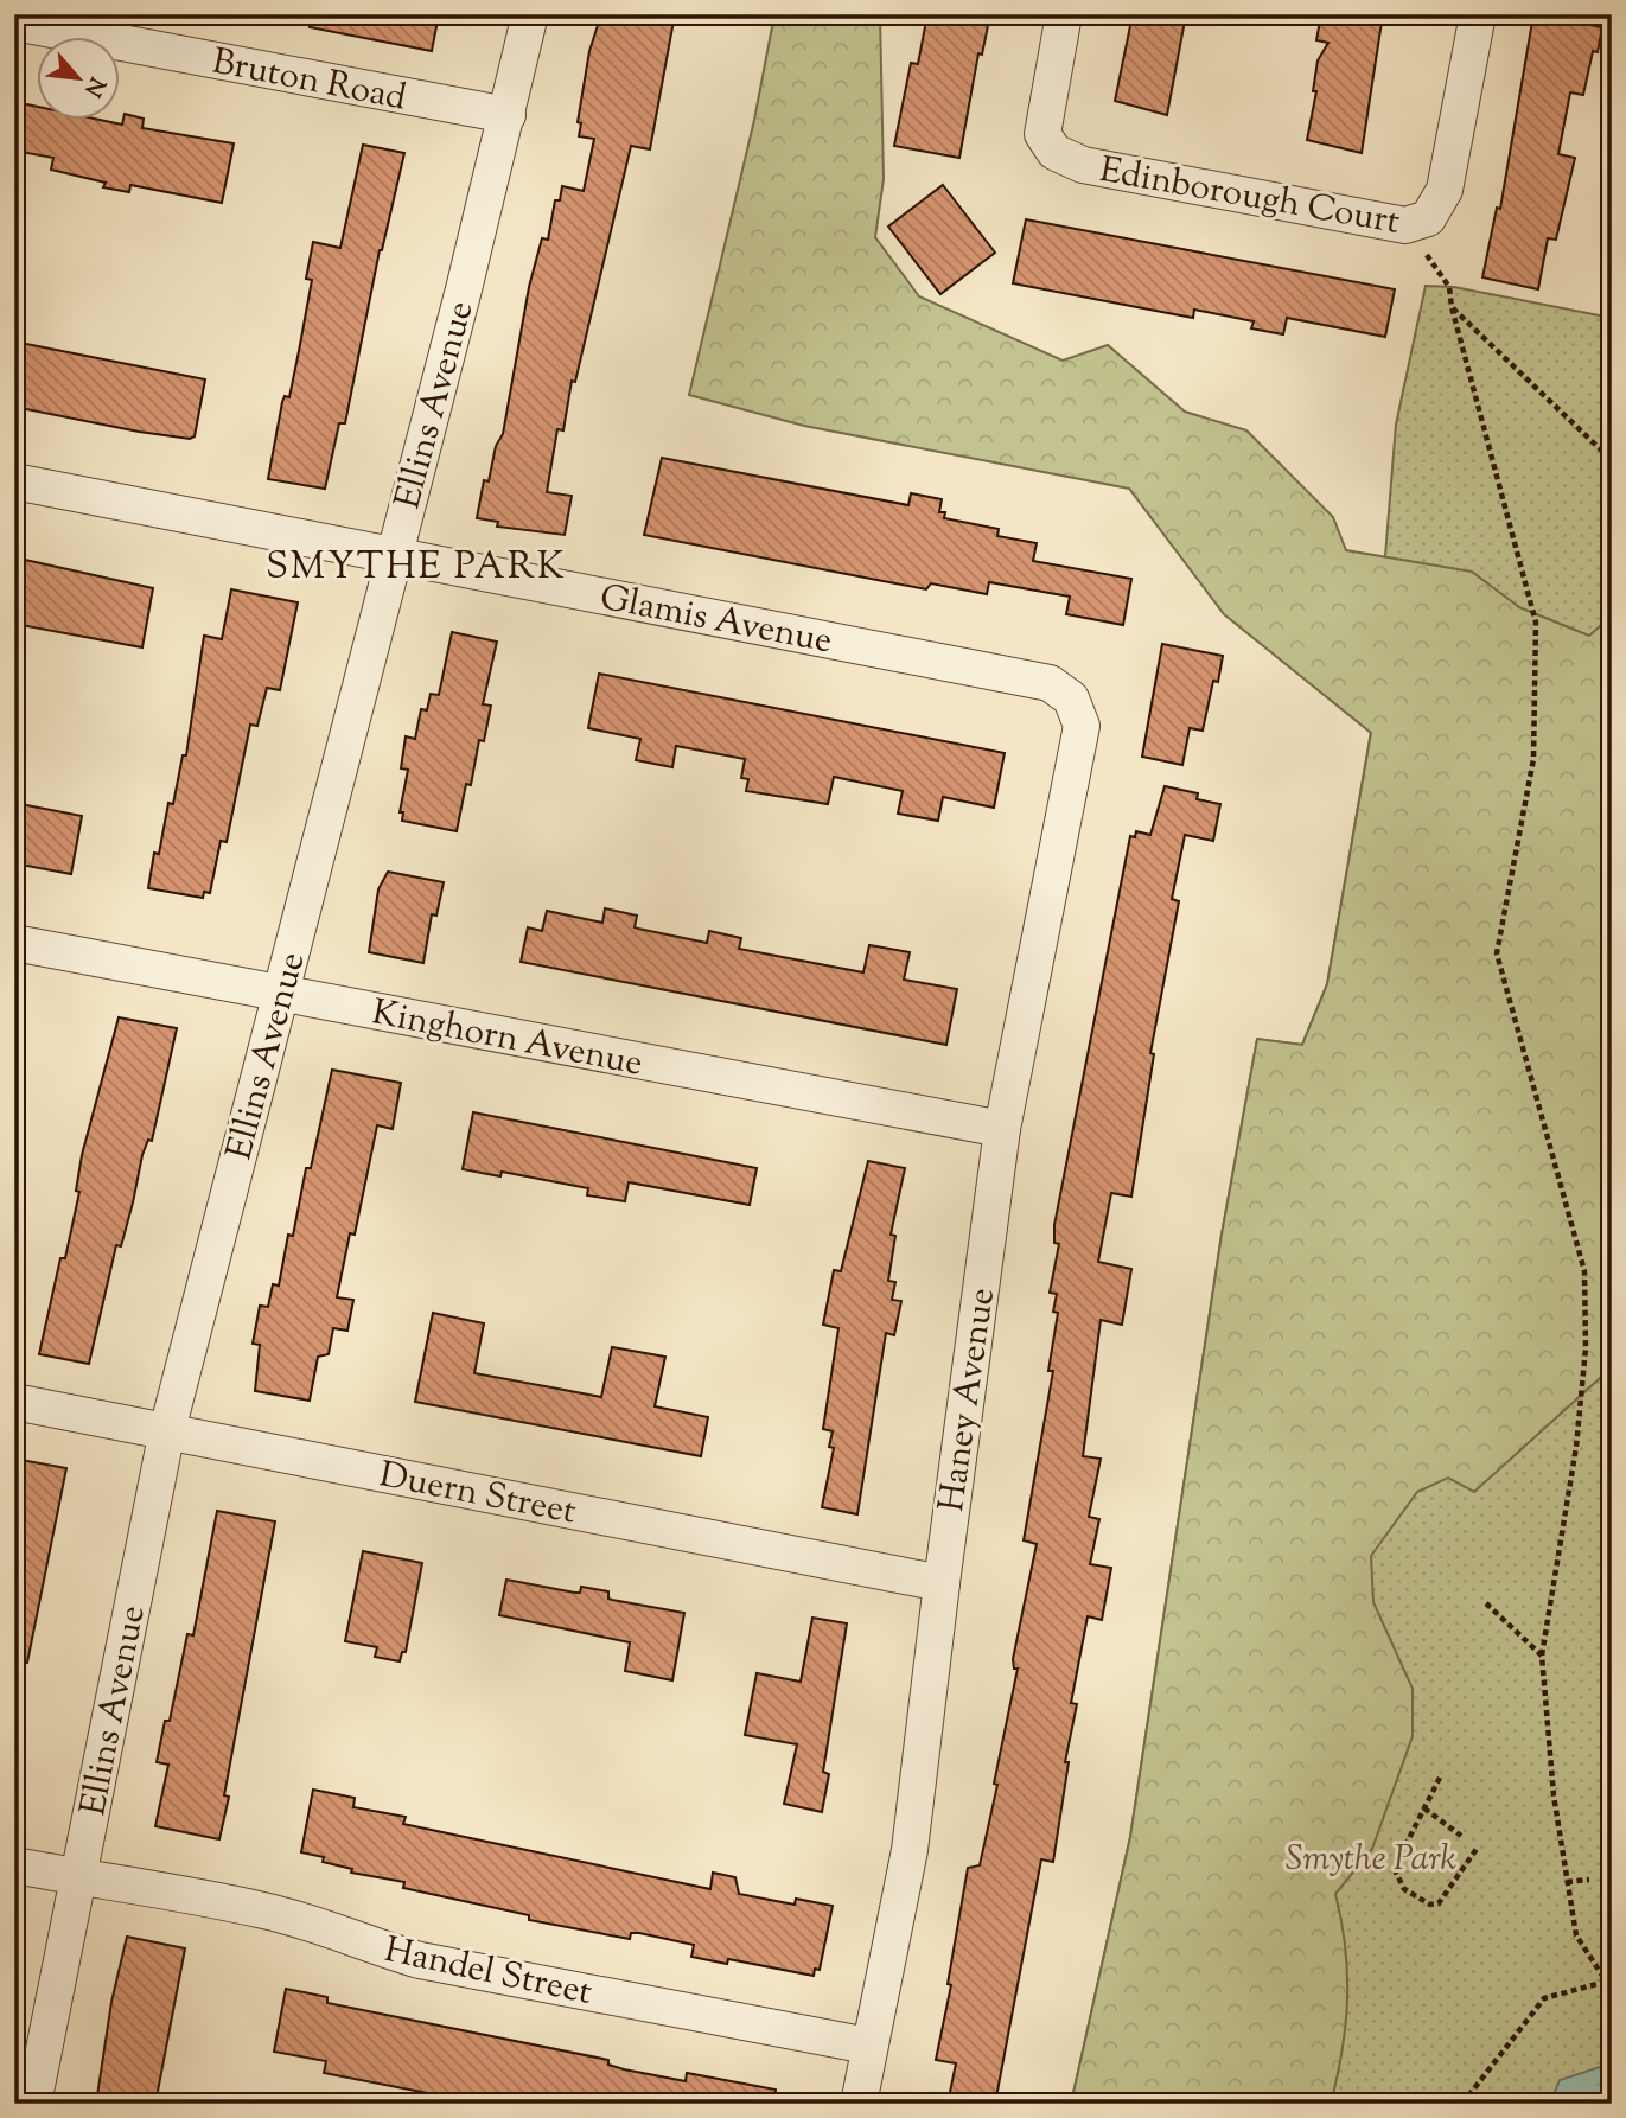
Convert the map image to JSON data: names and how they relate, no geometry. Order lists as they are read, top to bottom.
{
  "streets": {
    "street": [
      "Bruton Road",
      "Edinborough Court",
      "Ellins Avenue",
      "Glamis Avenue",
      "Kinghorn Avenue",
      "Haney Avenue",
      "Duern Street",
      "Handel Street"
    ]
  },
  "crossings": [
    ["Bruton Road", "Ellins Avenue"],
    ["Ellins Avenue", "Glamis Avenue"],
    ["Ellins Avenue", "Kinghorn Avenue"],
    ["Ellins Avenue", "Duern Street"],
    ["Ellins Avenue", "Handel Street"],
    ["Glamis Avenue", "Haney Avenue"],
    ["Kinghorn Avenue", "Haney Avenue"],
    ["Haney Avenue", "Duern Street"],
    ["Haney Avenue", "Handel Street"]
  ],
  "districts": ["SMYTHE PARK"],
  "parks": ["Smythe Park"],
  "north": "bottom right"
}
